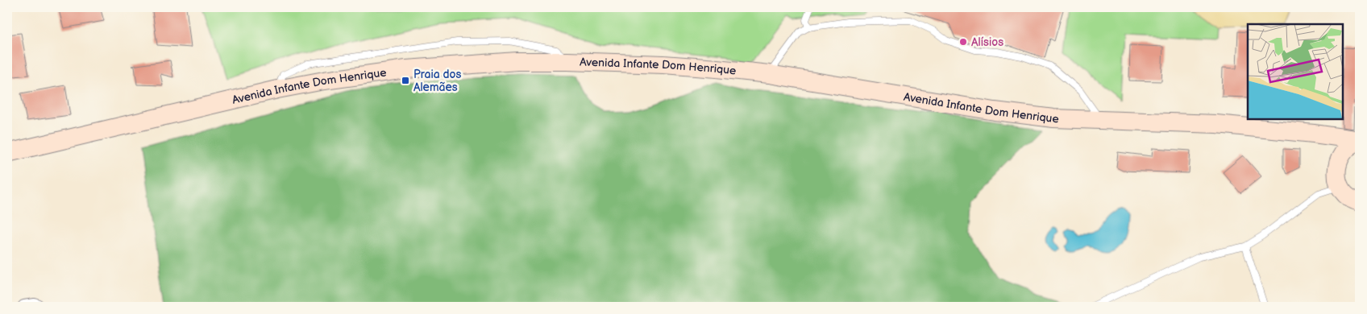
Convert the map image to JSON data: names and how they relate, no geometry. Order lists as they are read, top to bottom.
{
  "streets": {
    "street": ["Avenida Infante Dom Henrique"]
  },
  "places": {
    "other": ["Alísios"],
    "transit": ["Praia dos Alemães"]
  }
}
